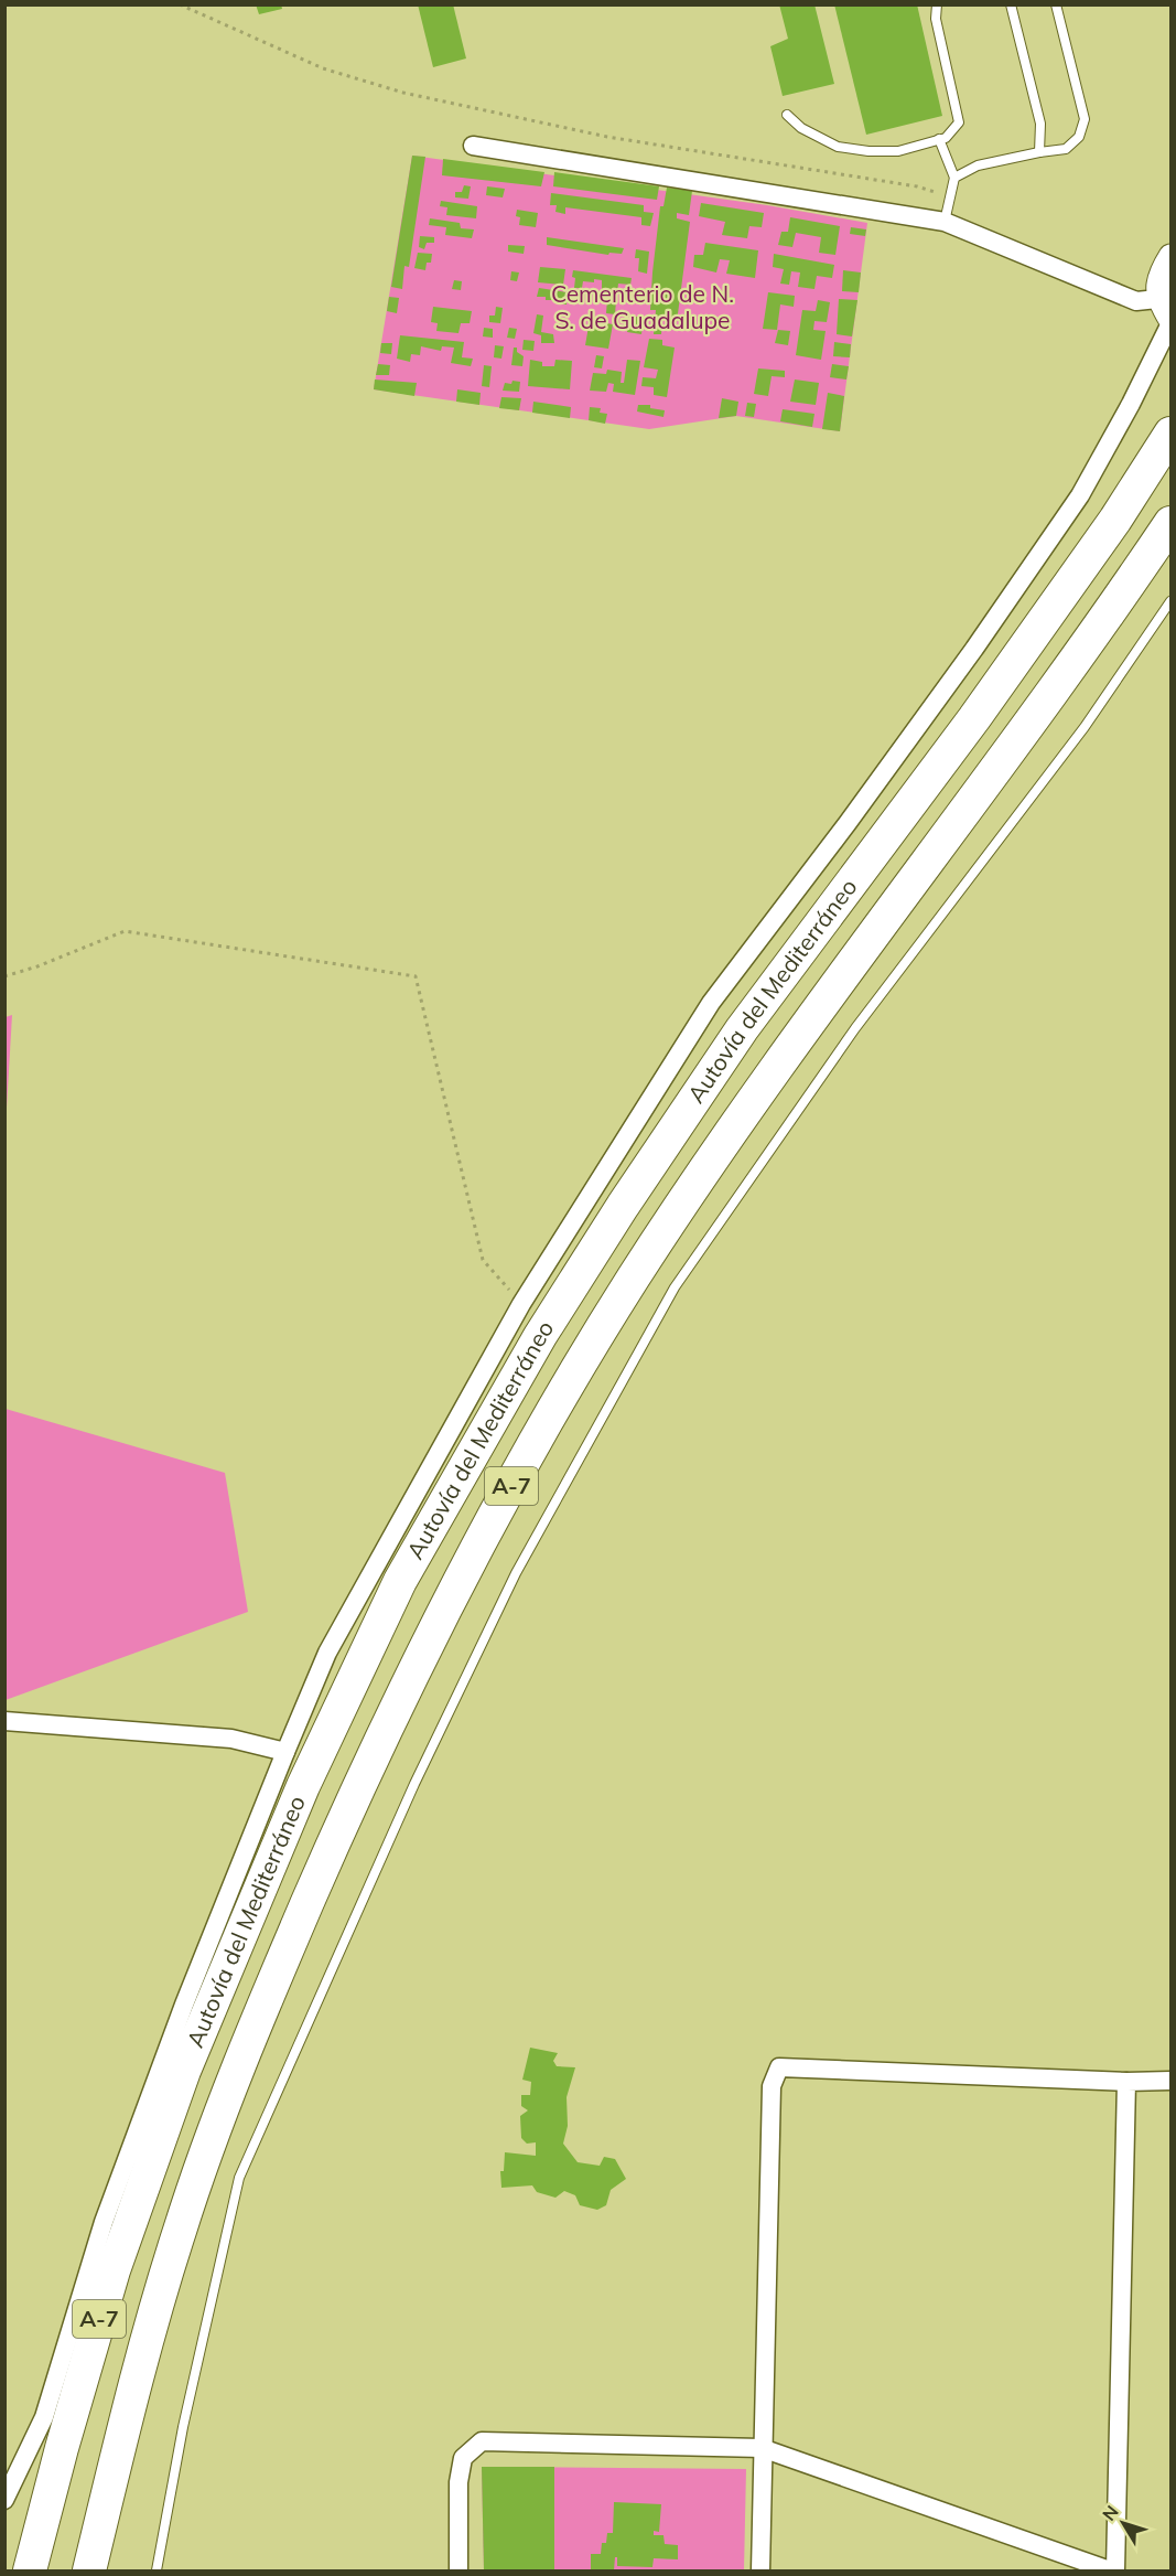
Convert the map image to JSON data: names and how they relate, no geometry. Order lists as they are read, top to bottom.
{
  "streets": {
    "highway": ["Autovía del Mediterráneo", "A-7"]
  },
  "parks": ["Cementerio de N. S. de Guadalupe"],
  "north": "top left"
}
